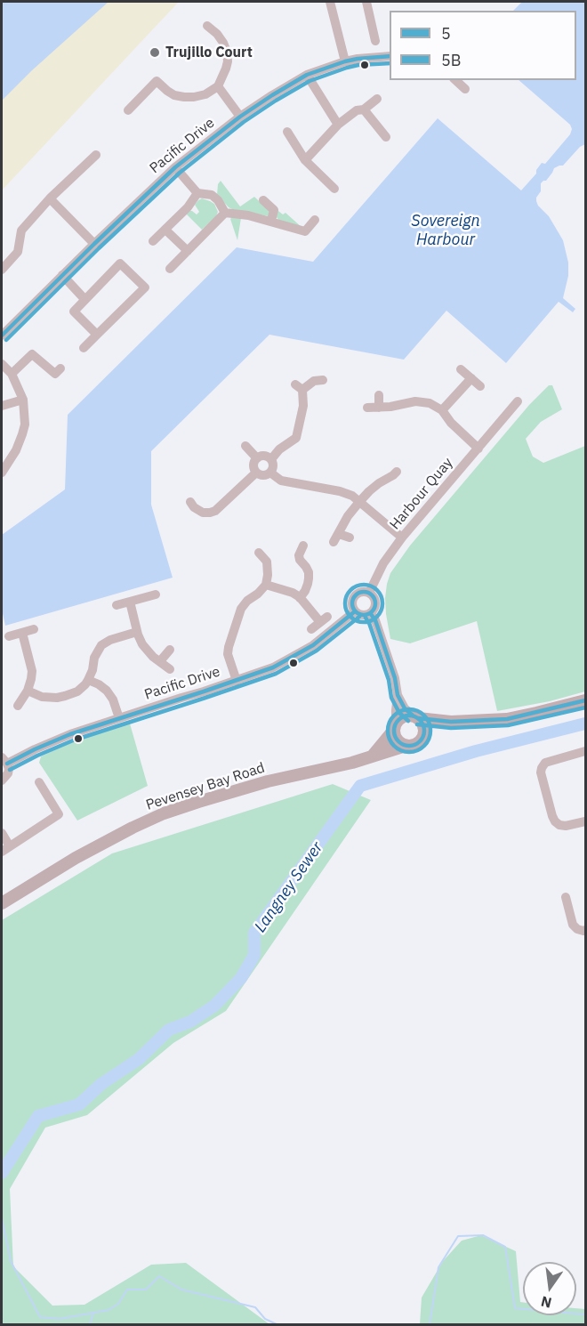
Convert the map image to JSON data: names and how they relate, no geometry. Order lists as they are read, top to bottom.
{
  "streets": {
    "main road": ["Pevensey Bay Road"],
    "street": ["Pacific Drive", "Harbour Quay"]
  },
  "crossings": [
    ["Pacific Drive", "Harbour Quay"]
  ],
  "water": ["Sovereign Harbour", "Langney Sewer"],
  "places": ["Trujillo Court"],
  "lines": ["transit line 5", "transit line 5B"],
  "legend": ["5", "5B"],
  "north": "bottom"
}
